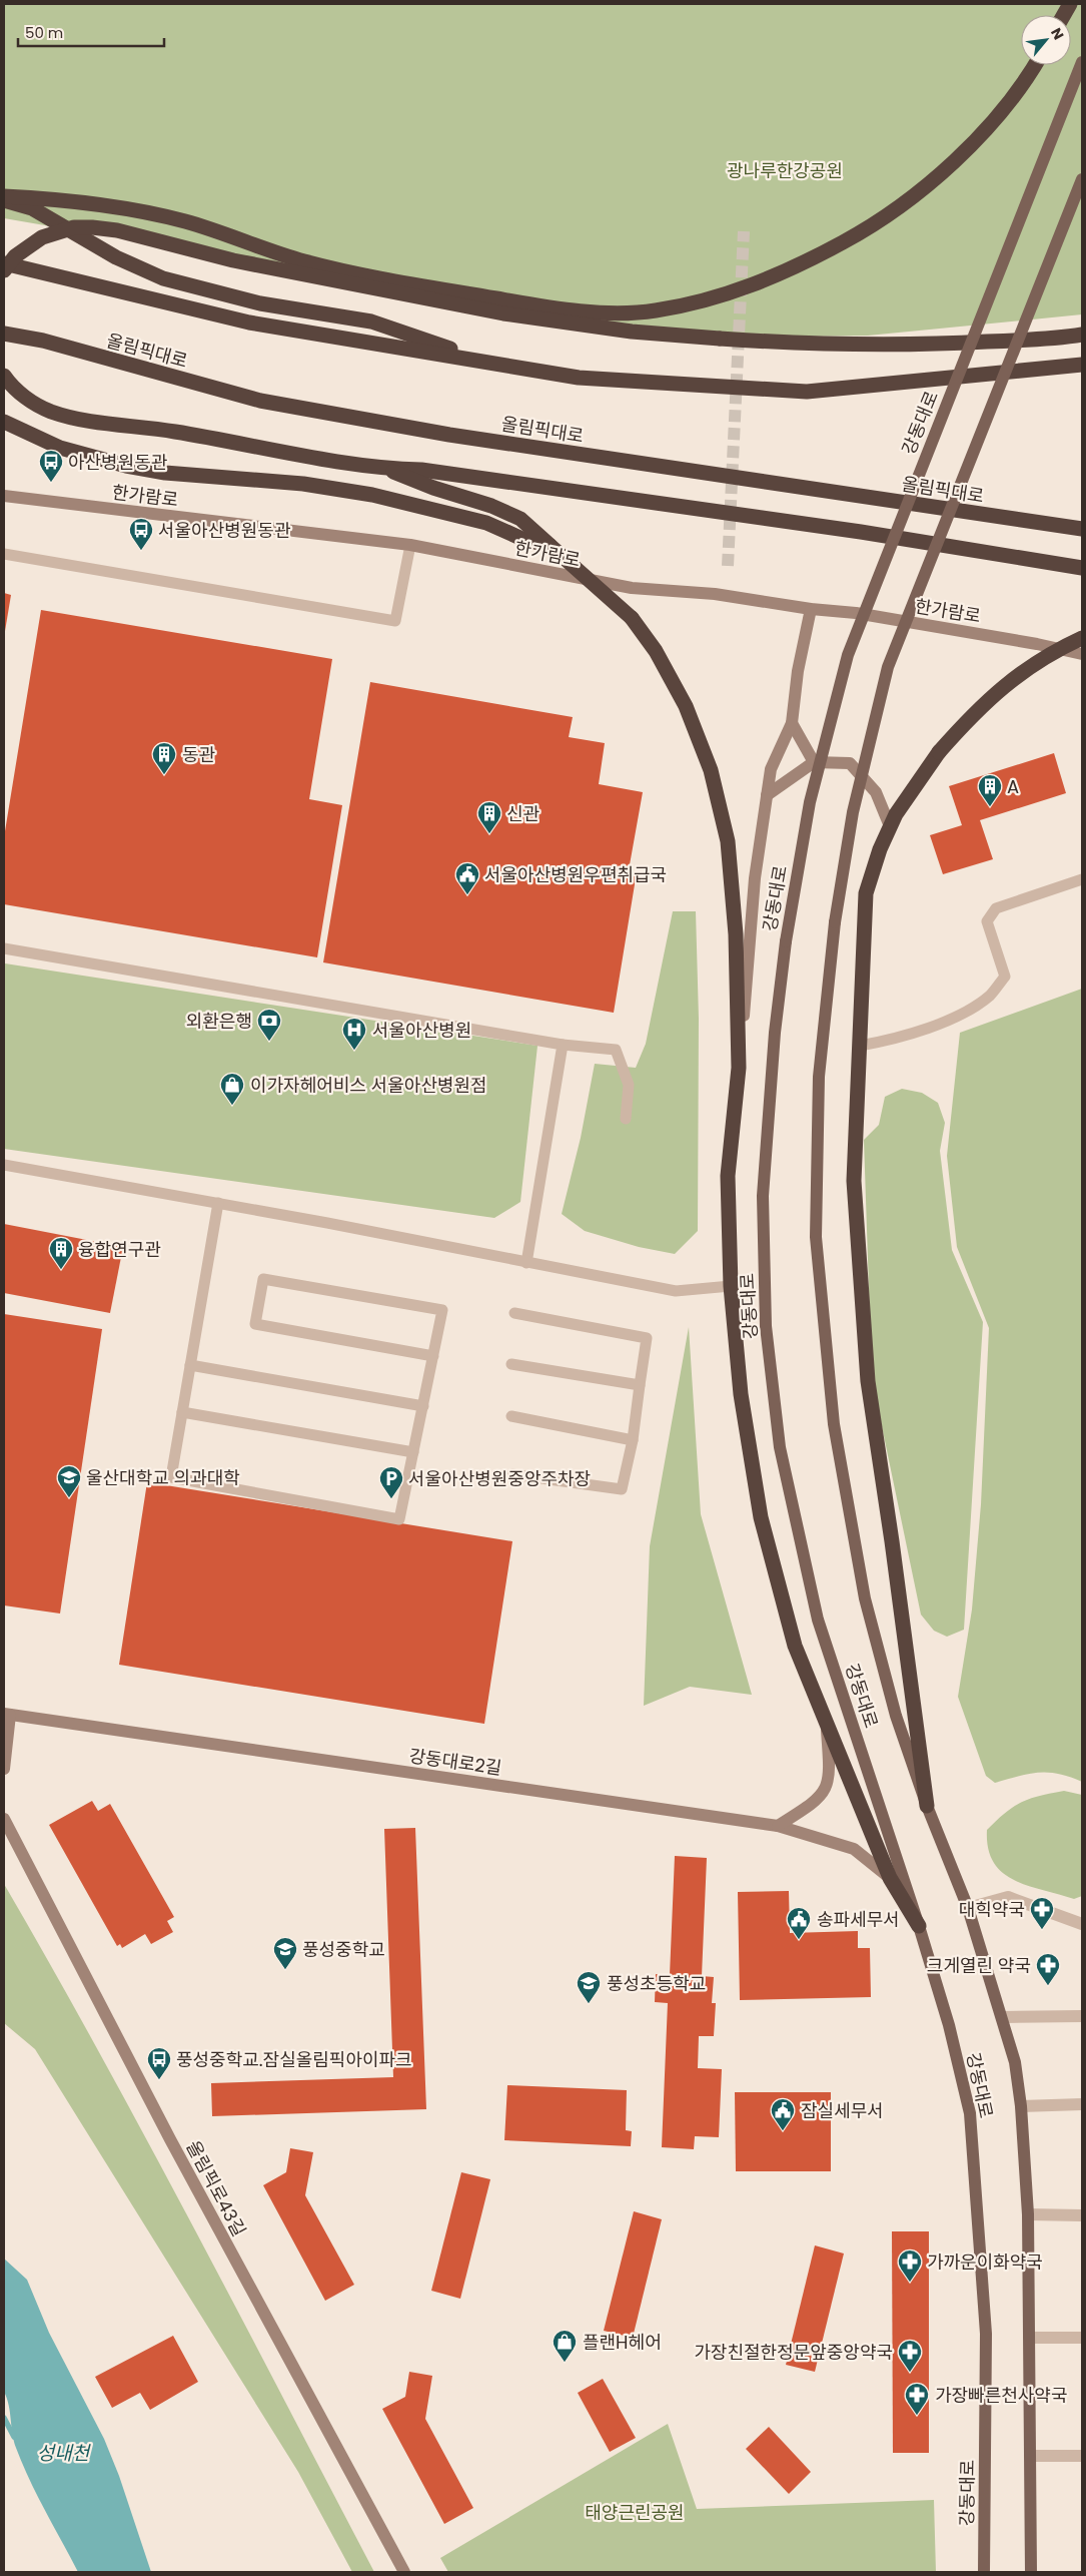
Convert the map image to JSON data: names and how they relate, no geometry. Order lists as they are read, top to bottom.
{
  "streets": {
    "highway": ["올림픽대로"],
    "main road": ["강동대로"],
    "street": ["한가람로", "강동대로2길", "올림픽로43길"]
  },
  "water": ["성내천"],
  "parks": ["광나루한강공원", "태양근린공원"],
  "places": {
    "bus stop": ["아산병원동관", "서울아산병원동관", "풍성중학교.잠실올림픽아이파크"],
    "building": [
      "동관",
      "A",
      "신관",
      "융합연구관"
    ],
    "public building": ["서울아산병원우편취급국", "송파세무서", "잠실세무서"],
    "bank": ["외환은행"],
    "hospital": ["서울아산병원"],
    "shop": ["이가자헤어비스 서울아산병원점", "플랜H헤어"],
    "school or university": ["울산대학교 의과대학", "풍성중학교", "풍성초등학교"],
    "parking": ["서울아산병원중앙주차장"],
    "pharmacy": [
      "대힉약국",
      "크게열린 약국",
      "가까운이화약국",
      "가장친절한정문앞중앙약국",
      "가장빠른천사약국"
    ]
  },
  "scale_bar": "50 m",
  "north": "top right"
}
